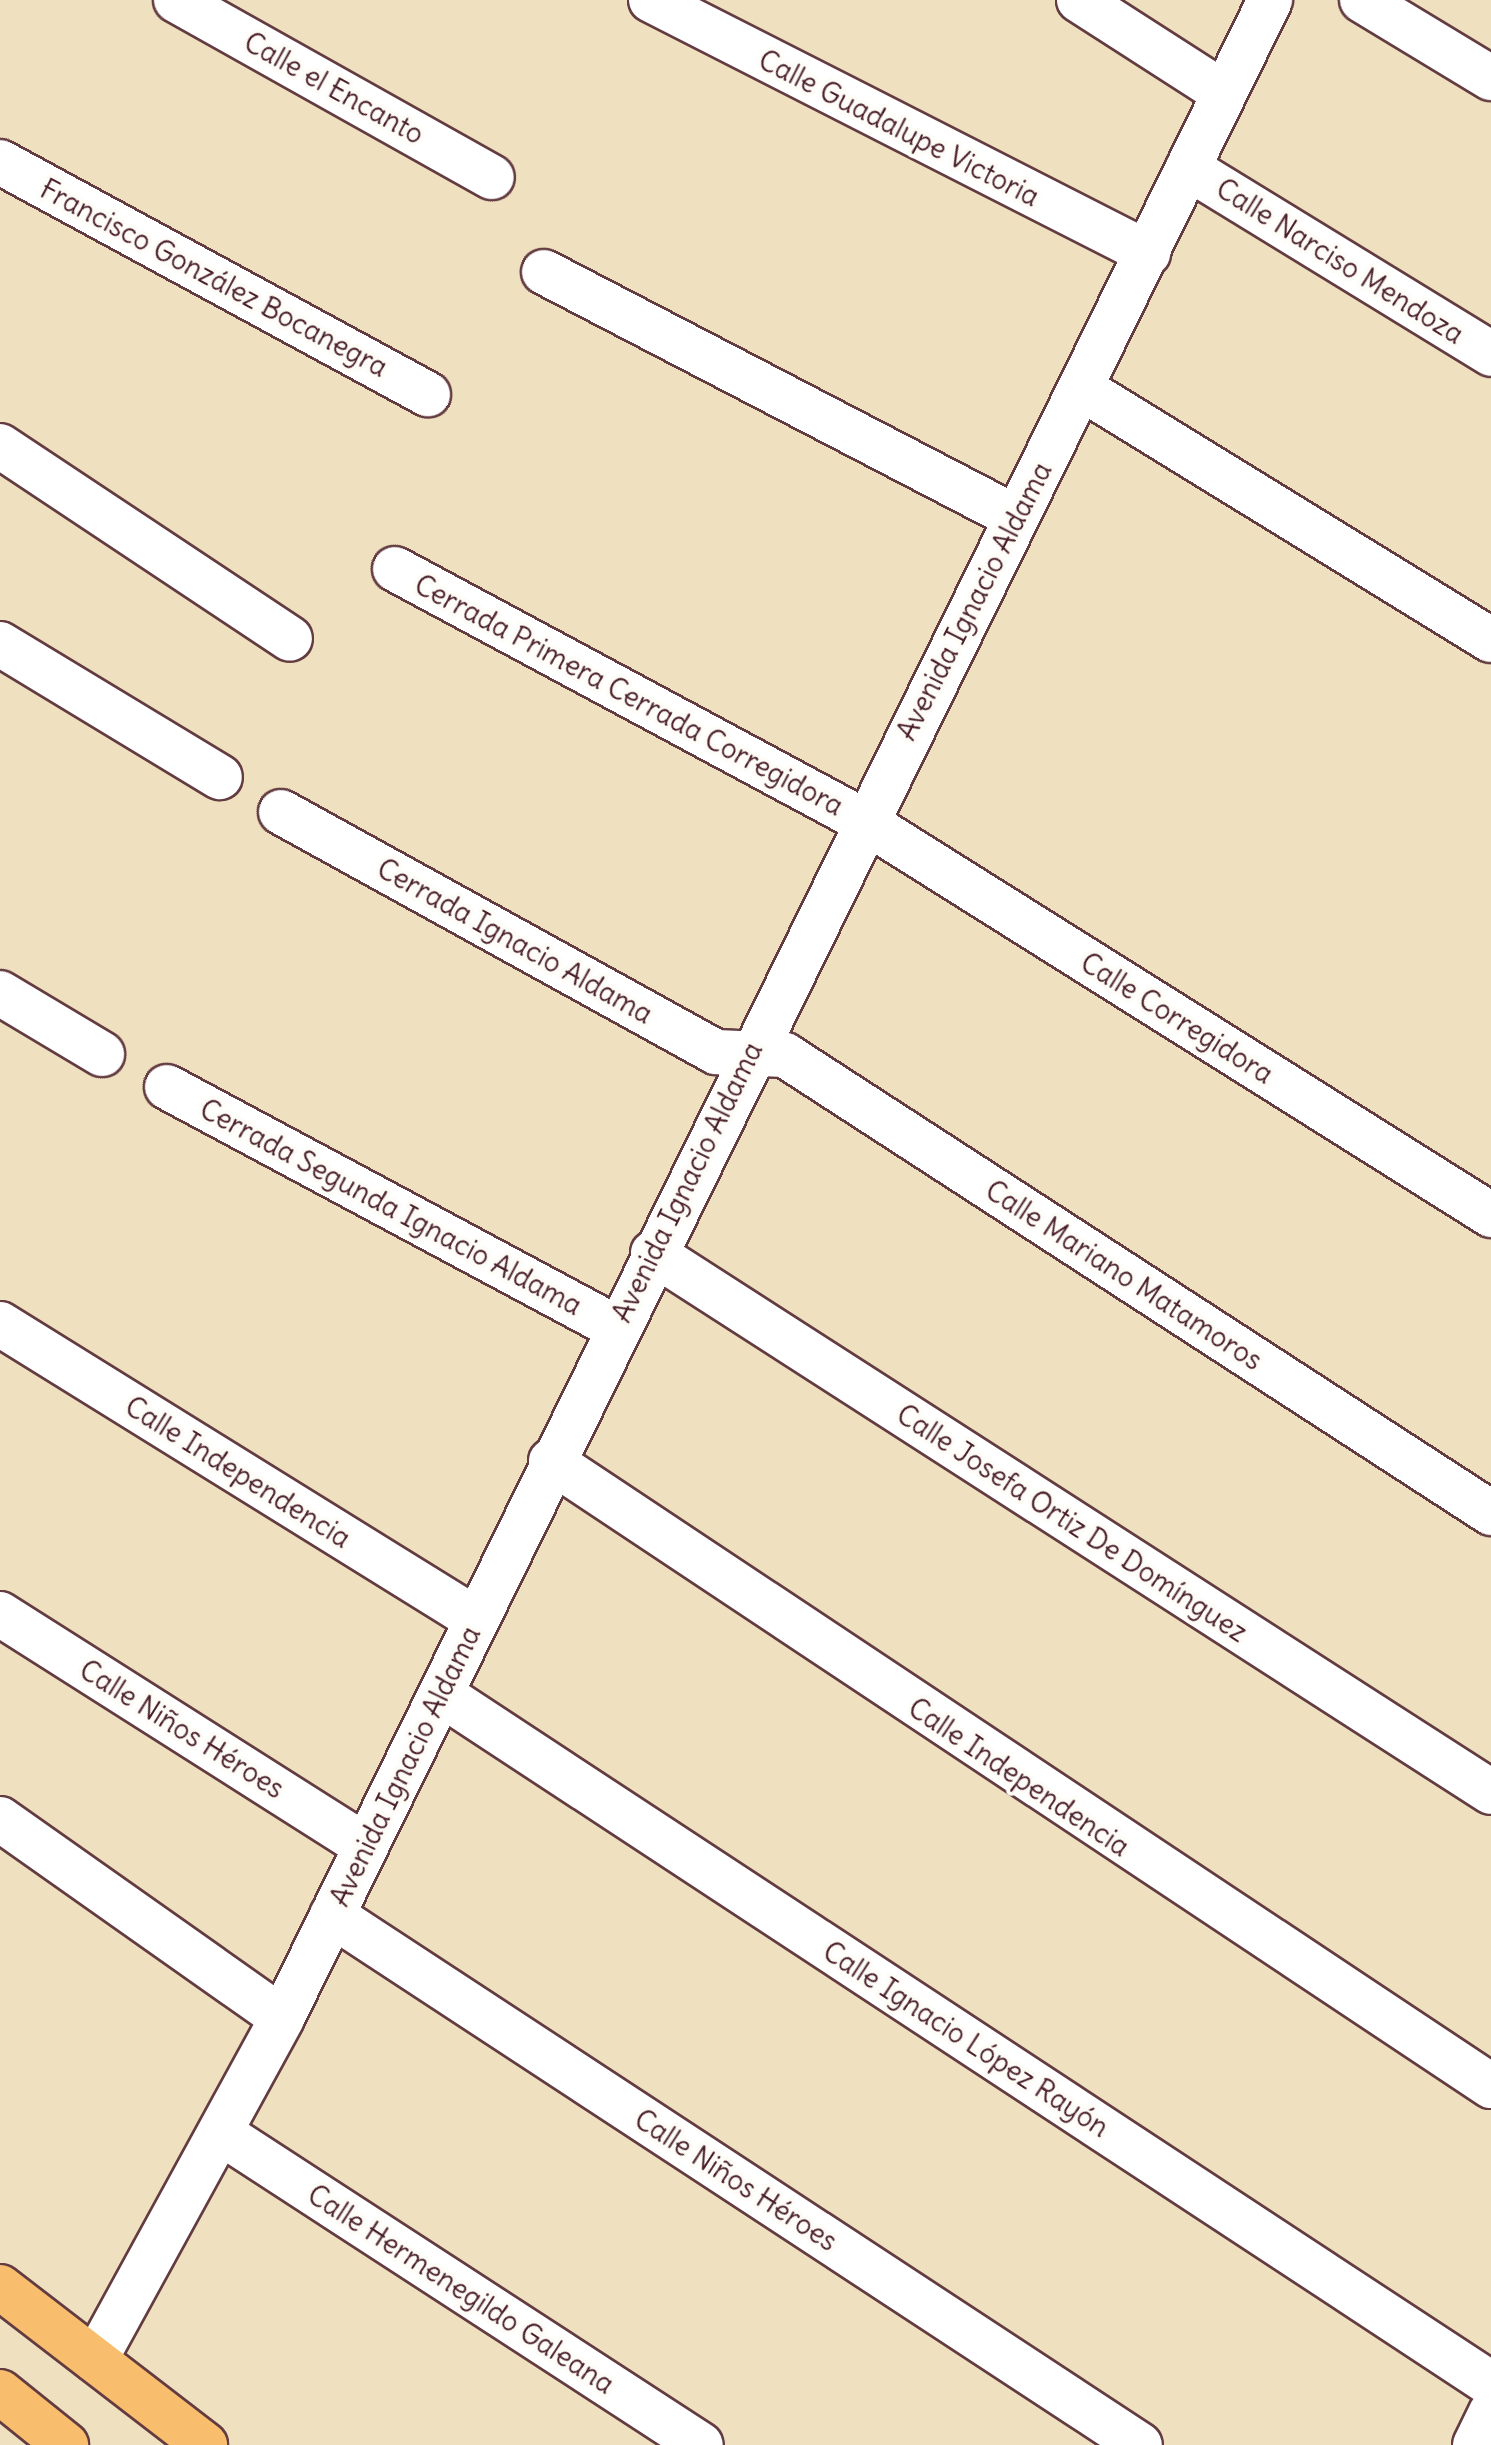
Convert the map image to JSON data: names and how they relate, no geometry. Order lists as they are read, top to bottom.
{
  "streets": {
    "street": [
      "Calle el Encanto",
      "Calle Guadalupe Victoria",
      "Calle Narciso Mendoza",
      "Francisco González Bocanegra",
      "Avenida Ignacio Aldama",
      "Cerrada Primera Cerrada Corregidora",
      "Cerrada Ignacio Aldama",
      "Calle Corregidora",
      "Cerrada Segunda Ignacio Aldama",
      "Calle Mariano Matamoros",
      "Calle Independencia",
      "Calle Josefa Ortiz De Domínguez",
      "Calle Niños Héroes",
      "Calle Ignacio López Rayón",
      "Calle Hermenegildo Galeana"
    ]
  },
  "crossings": [
    ["Calle Guadalupe Victoria", "Avenida Ignacio Aldama"],
    ["Calle Narciso Mendoza", "Avenida Ignacio Aldama"],
    ["Avenida Ignacio Aldama", "Cerrada Primera Cerrada Corregidora"],
    ["Avenida Ignacio Aldama", "Cerrada Ignacio Aldama"],
    ["Avenida Ignacio Aldama", "Calle Corregidora"],
    ["Avenida Ignacio Aldama", "Cerrada Segunda Ignacio Aldama"],
    ["Avenida Ignacio Aldama", "Calle Mariano Matamoros"],
    ["Avenida Ignacio Aldama", "Calle Independencia"],
    ["Avenida Ignacio Aldama", "Calle Josefa Ortiz De Domínguez"],
    ["Avenida Ignacio Aldama", "Calle Niños Héroes"],
    ["Avenida Ignacio Aldama", "Calle Ignacio López Rayón"],
    ["Avenida Ignacio Aldama", "Calle Hermenegildo Galeana"],
    ["Cerrada Primera Cerrada Corregidora", "Calle Corregidora"],
    ["Cerrada Ignacio Aldama", "Calle Mariano Matamoros"]
  ]
}
